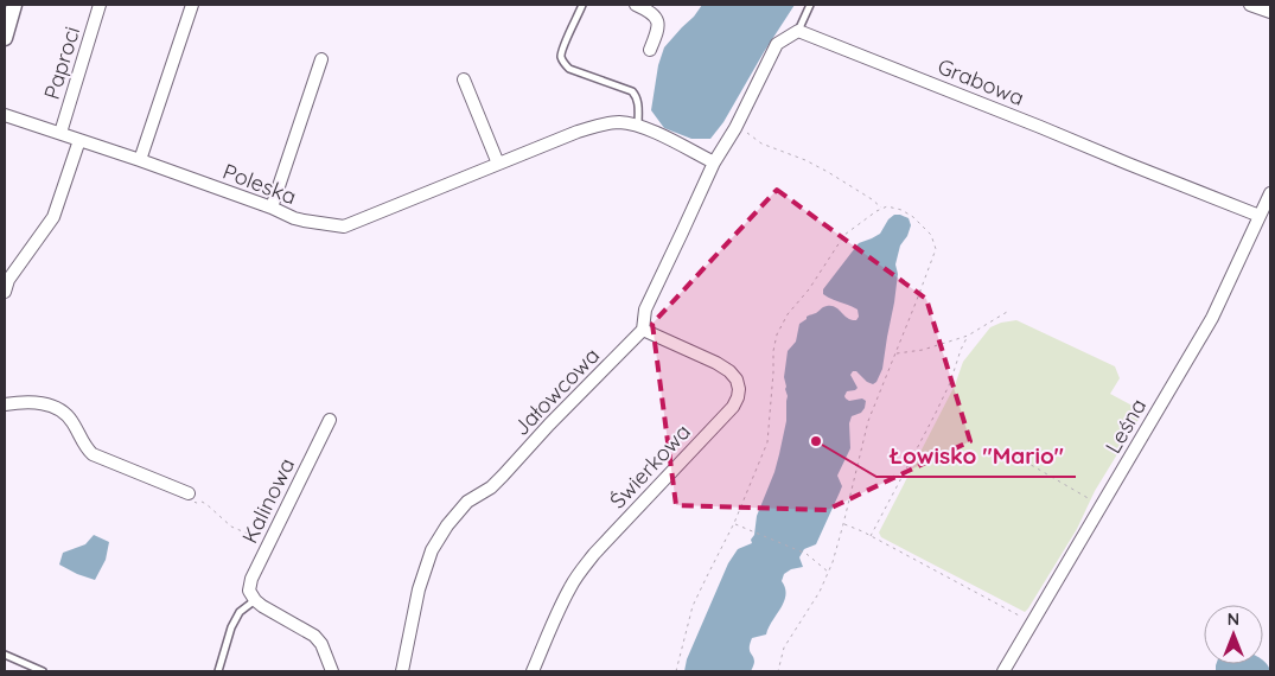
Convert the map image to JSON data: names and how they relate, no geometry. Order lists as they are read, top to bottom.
{
  "streets": {
    "street": [
      "Paproci",
      "Grabowa",
      "Poleska",
      "Jałowcowa",
      "Leśna",
      "Świerkowa",
      "Kalinowa"
    ]
  },
  "crossings": [
    ["Paproci", "Poleska"],
    ["Grabowa", "Leśna"],
    ["Jałowcowa", "Świerkowa"]
  ],
  "places": ["Łowisko \"Mario\""],
  "north": "top"
}
